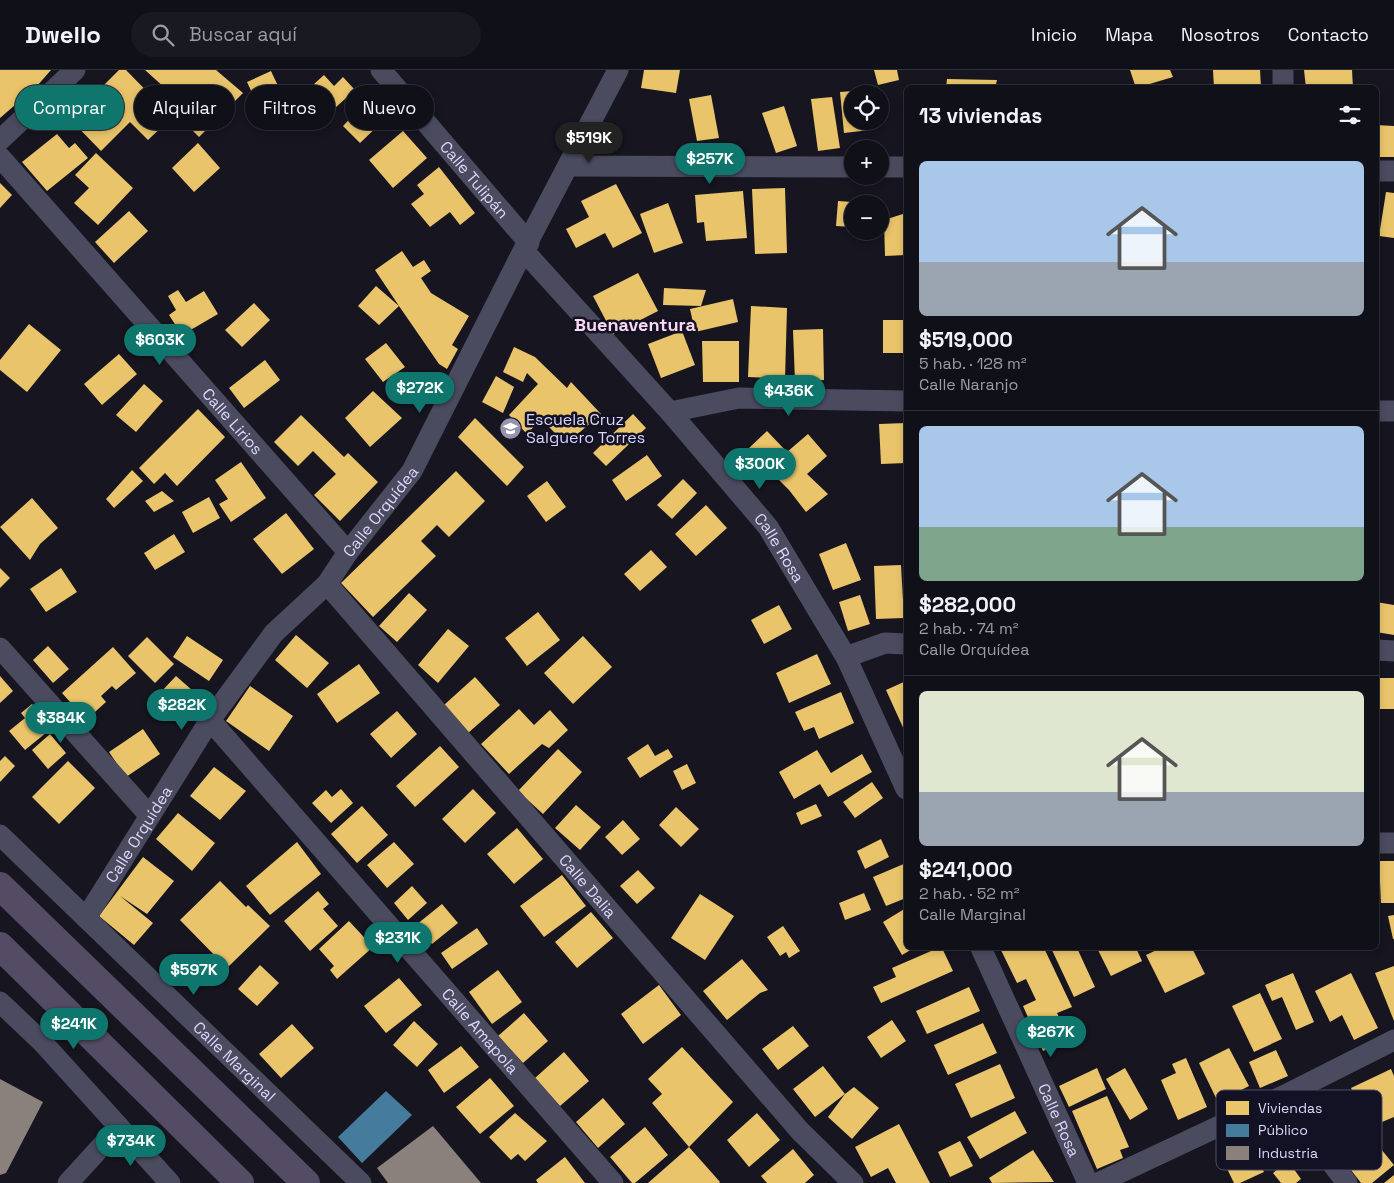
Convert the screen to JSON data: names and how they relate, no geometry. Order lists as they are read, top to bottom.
{
  "streets": {
    "street": [
      "Calle Tulipán",
      "Calle Lirios",
      "Calle Orquídea",
      "Calle Rosa",
      "Calle Dalia",
      "Calle Amapola",
      "Calle Marginal"
    ]
  },
  "crossings": [
    ["Calle Tulipán", "Calle Orquídea"],
    ["Calle Tulipán", "Calle Rosa"],
    ["Calle Lirios", "Calle Orquídea"],
    ["Calle Orquídea", "Calle Rosa"],
    ["Calle Orquídea", "Calle Dalia"],
    ["Calle Orquídea", "Calle Amapola"],
    ["Calle Orquídea", "Calle Marginal"]
  ],
  "districts": ["Buenaventura"],
  "places": {
    "school or university": ["Escuela Cruz Salguero Torres"]
  },
  "legend": ["Viviendas", "Público", "Industria"],
  "page": {
    "header": "Dwello",
    "search": "Buscar aquí",
    "nav": [
      "Inicio",
      "Mapa",
      "Nosotros",
      "Contacto"
    ],
    "map_buttons": ["+", "−"],
    "chip": [
      "Comprar",
      "Alquilar",
      "Filtros",
      "Nuevo"
    ],
    "heading": "13 viviendas",
    "price": [
      "$519K",
      "$257K",
      "$603K",
      "$272K",
      "$436K",
      "$300K",
      "$282K",
      "$384K",
      "$231K",
      "$597K",
      "$241K",
      "$267K",
      "$734K"
    ],
    "list": [
      {
        "name": "$519,000",
        "note": "5 hab. · 128 m² · Calle Naranjo"
      },
      {
        "name": "$282,000",
        "note": "2 hab. · 74 m² · Calle Orquídea"
      },
      {
        "name": "$241,000",
        "note": "2 hab. · 52 m² · Calle Marginal"
      }
    ]
  }
}
